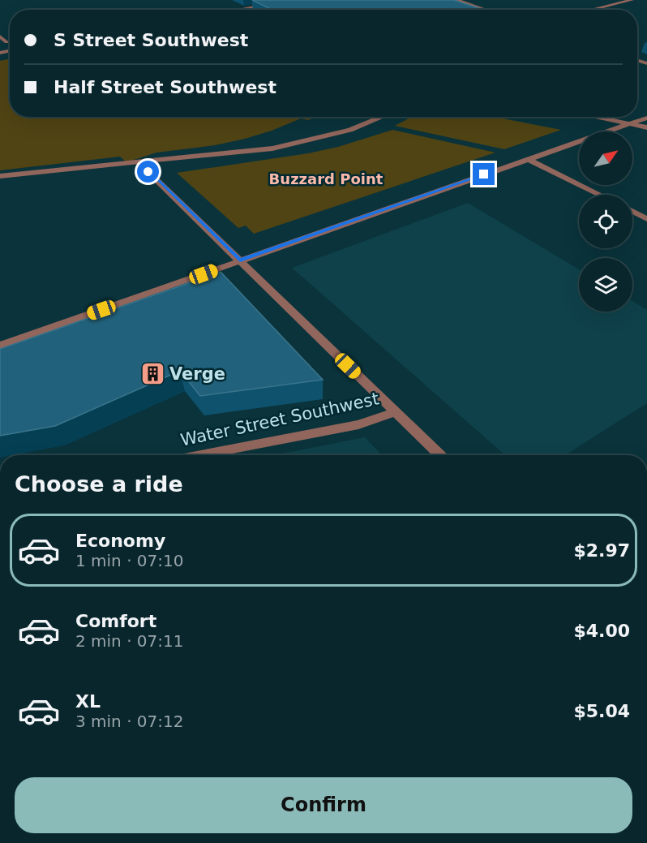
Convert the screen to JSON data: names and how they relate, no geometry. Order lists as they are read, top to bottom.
{
  "streets": {
    "street": ["Water Street Southwest"]
  },
  "districts": ["Buzzard Point"],
  "places": {
    "building": ["Verge"]
  },
  "north": "top right",
  "page": {
    "banner": ["S Street Southwest", "Half Street Southwest"],
    "heading": "Choose a ride",
    "list": [
      {
        "name": "Economy",
        "note": "1 min · 07:10",
        "value": "$2.97"
      },
      {
        "name": "Comfort",
        "note": "2 min · 07:11",
        "value": "$4.00"
      },
      {
        "name": "XL",
        "note": "3 min · 07:12",
        "value": "$5.04"
      }
    ],
    "buttons": "Confirm"
  }
}
